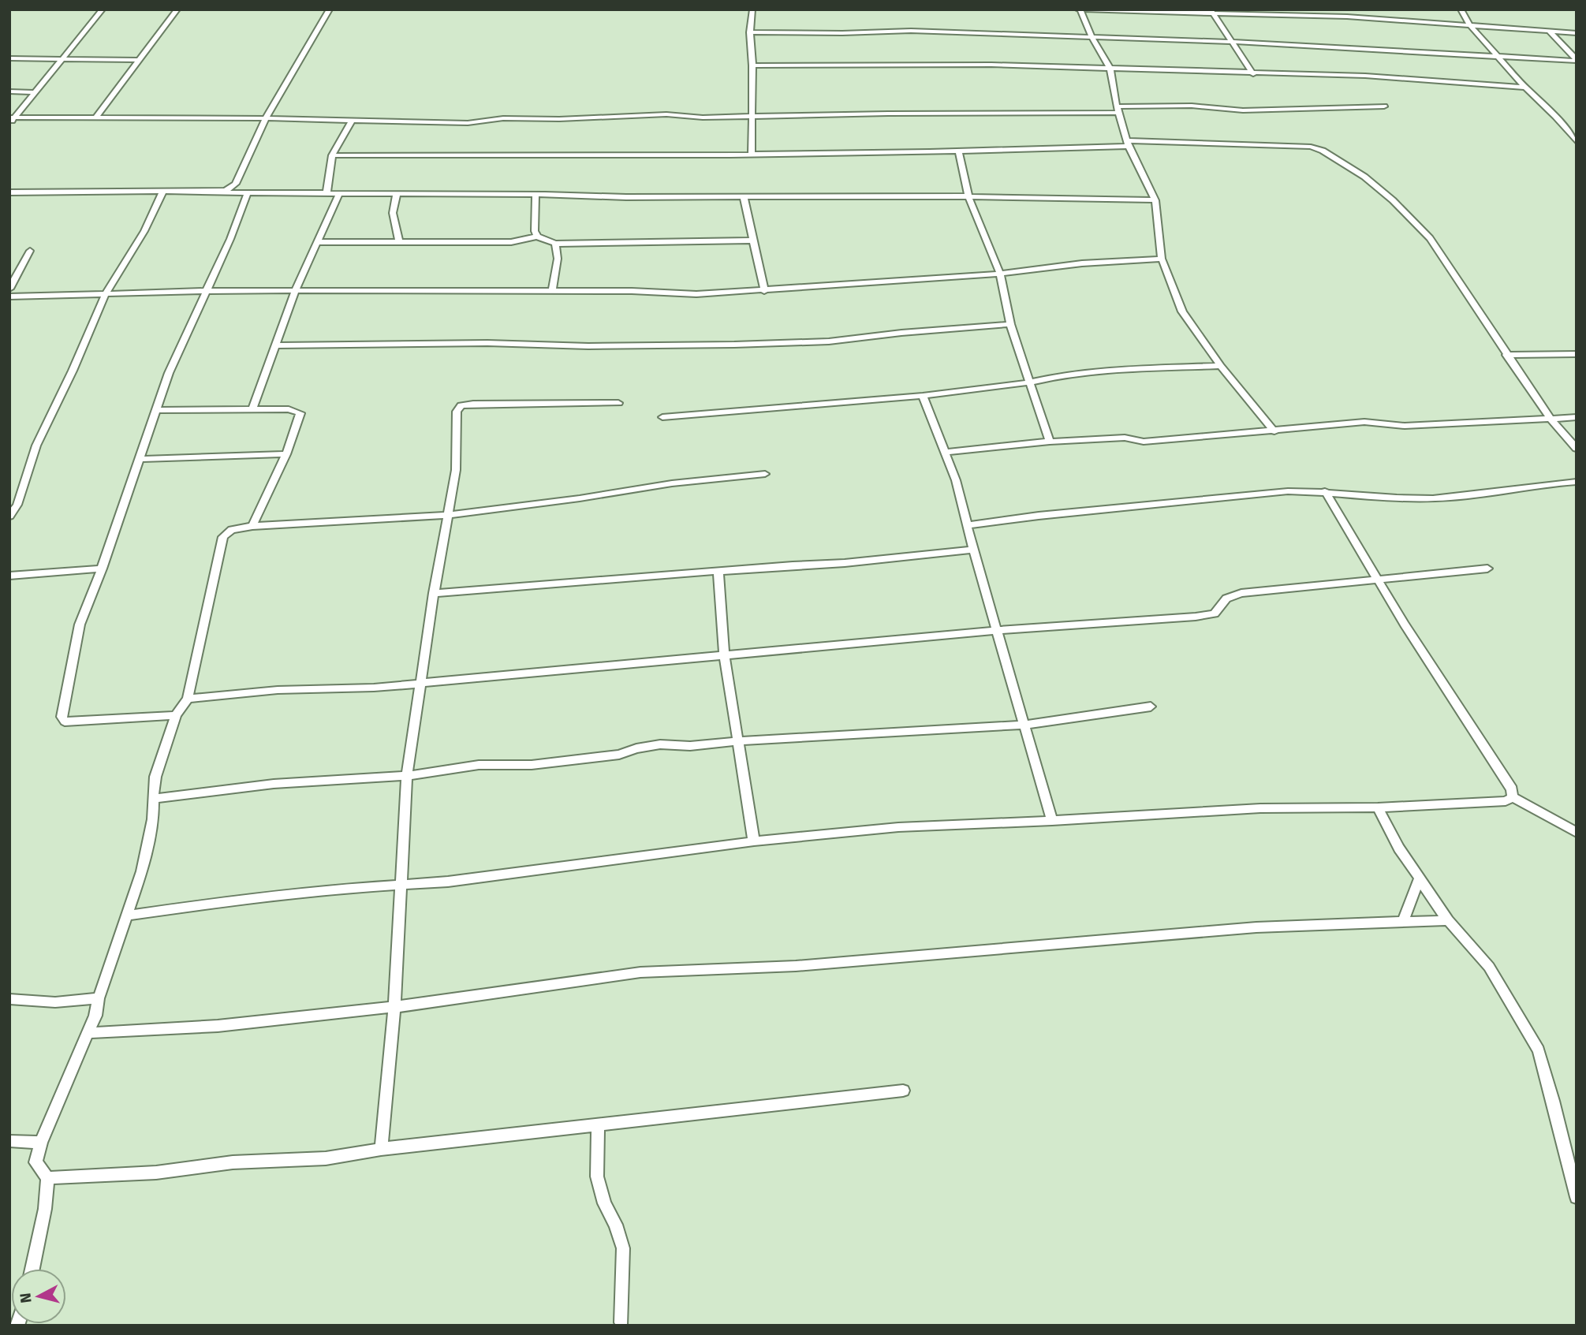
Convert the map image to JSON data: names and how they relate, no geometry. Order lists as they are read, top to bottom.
{
  "north": "left"
}
